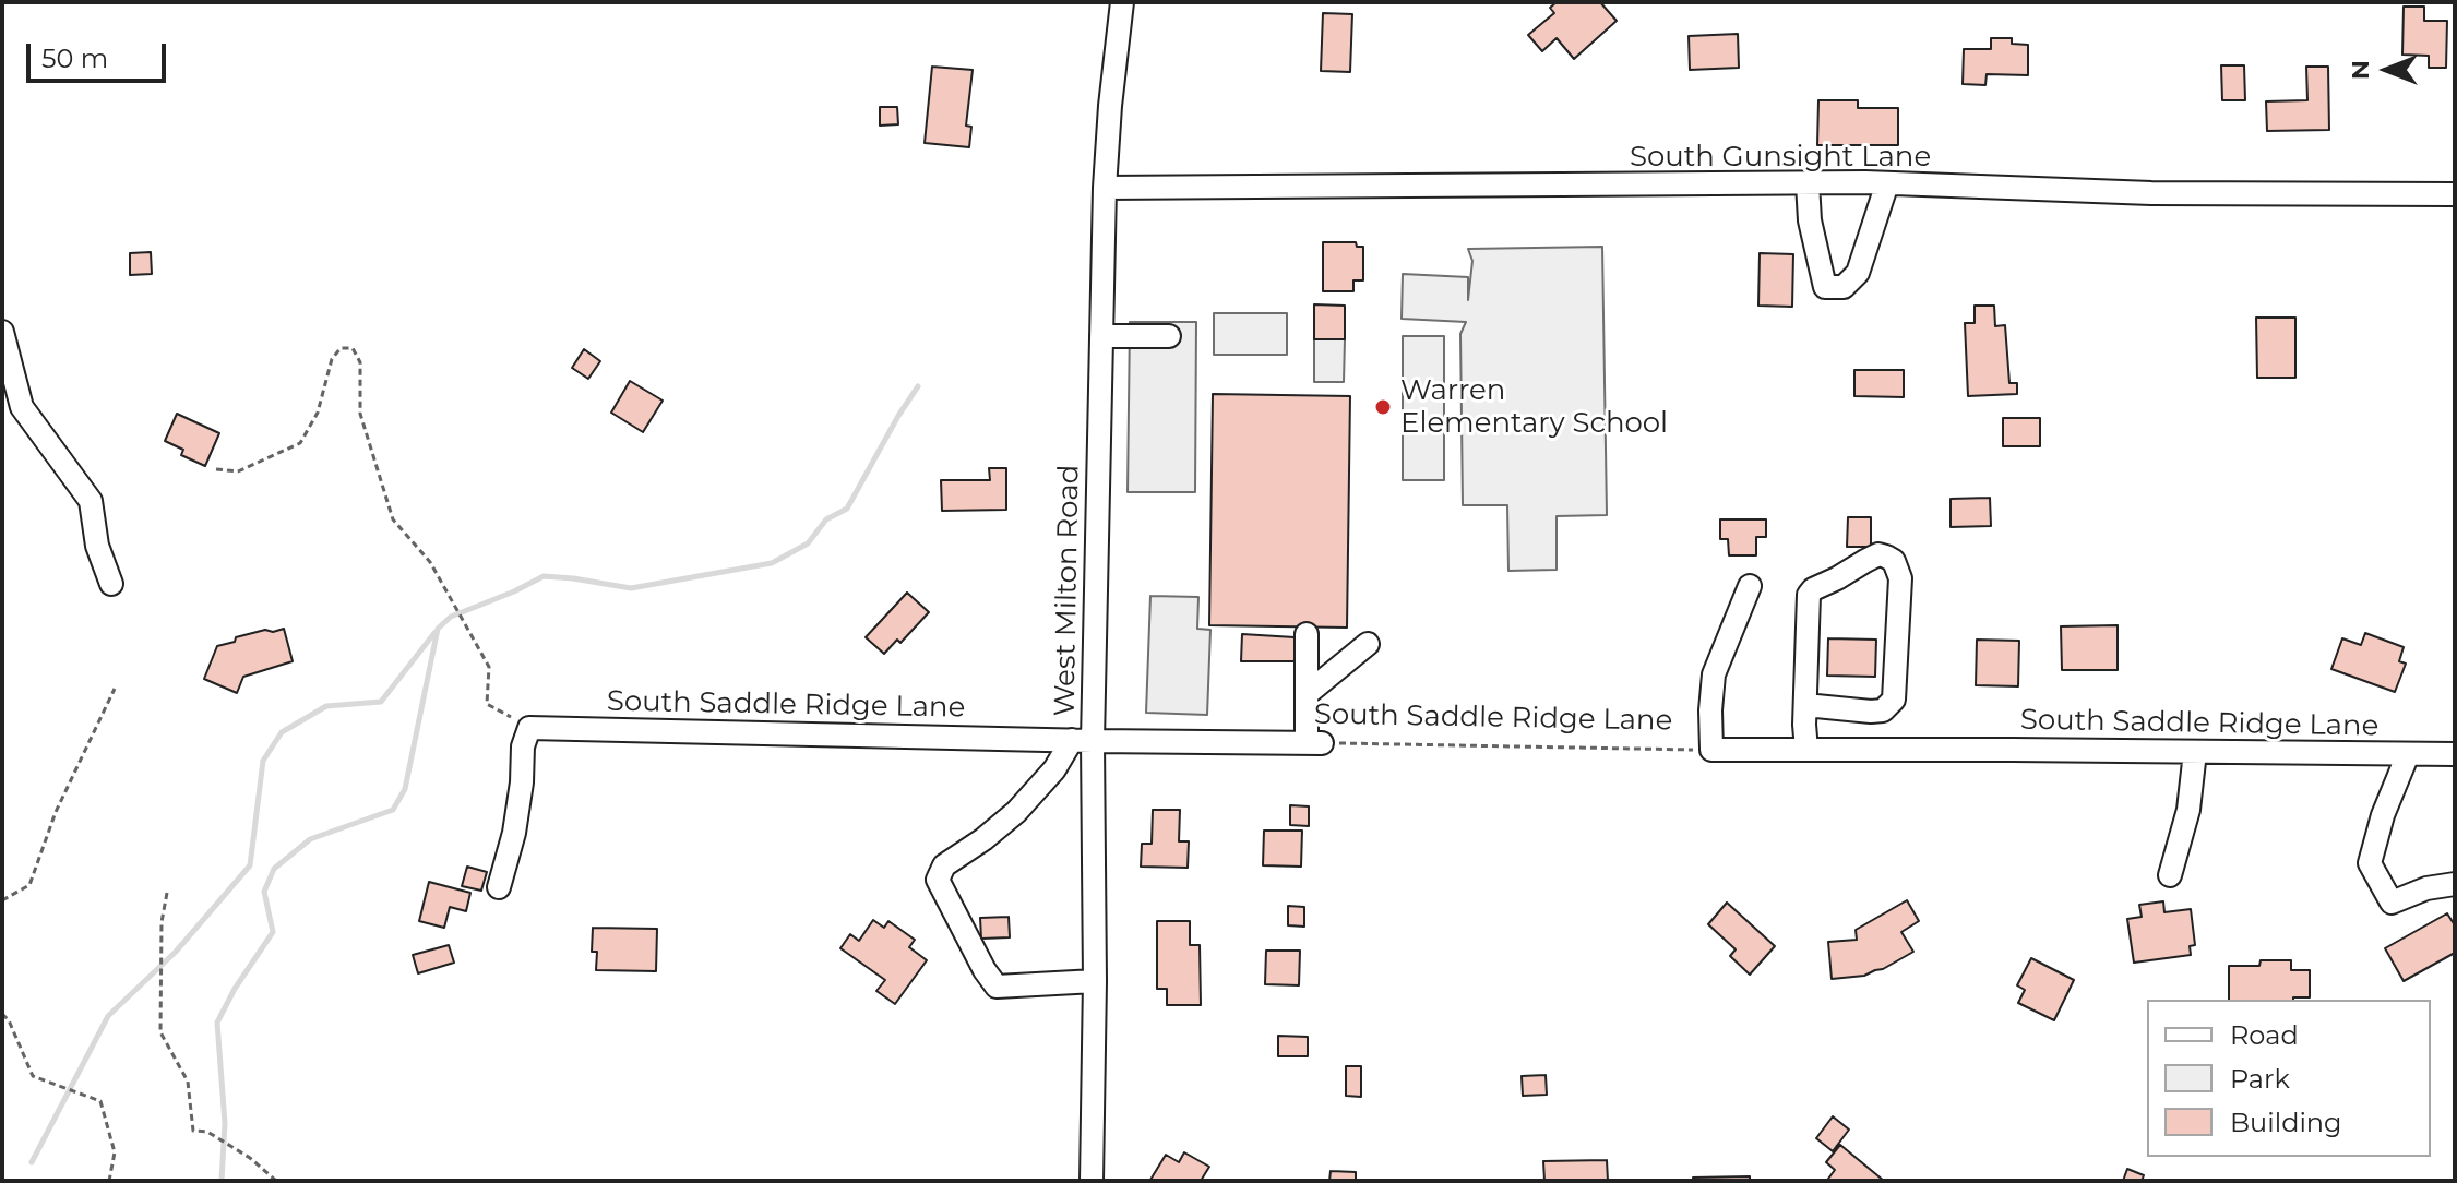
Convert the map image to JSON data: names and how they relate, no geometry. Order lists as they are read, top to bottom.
{
  "streets": {
    "street": ["South Gunsight Lane", "West Milton Road", "South Saddle Ridge Lane"]
  },
  "crossings": [
    ["South Gunsight Lane", "West Milton Road"],
    ["West Milton Road", "South Saddle Ridge Lane"]
  ],
  "places": ["Warren Elementary School"],
  "legend": ["Road", "Park", "Building"],
  "scale_bar": "50 m",
  "north": "left"
}
